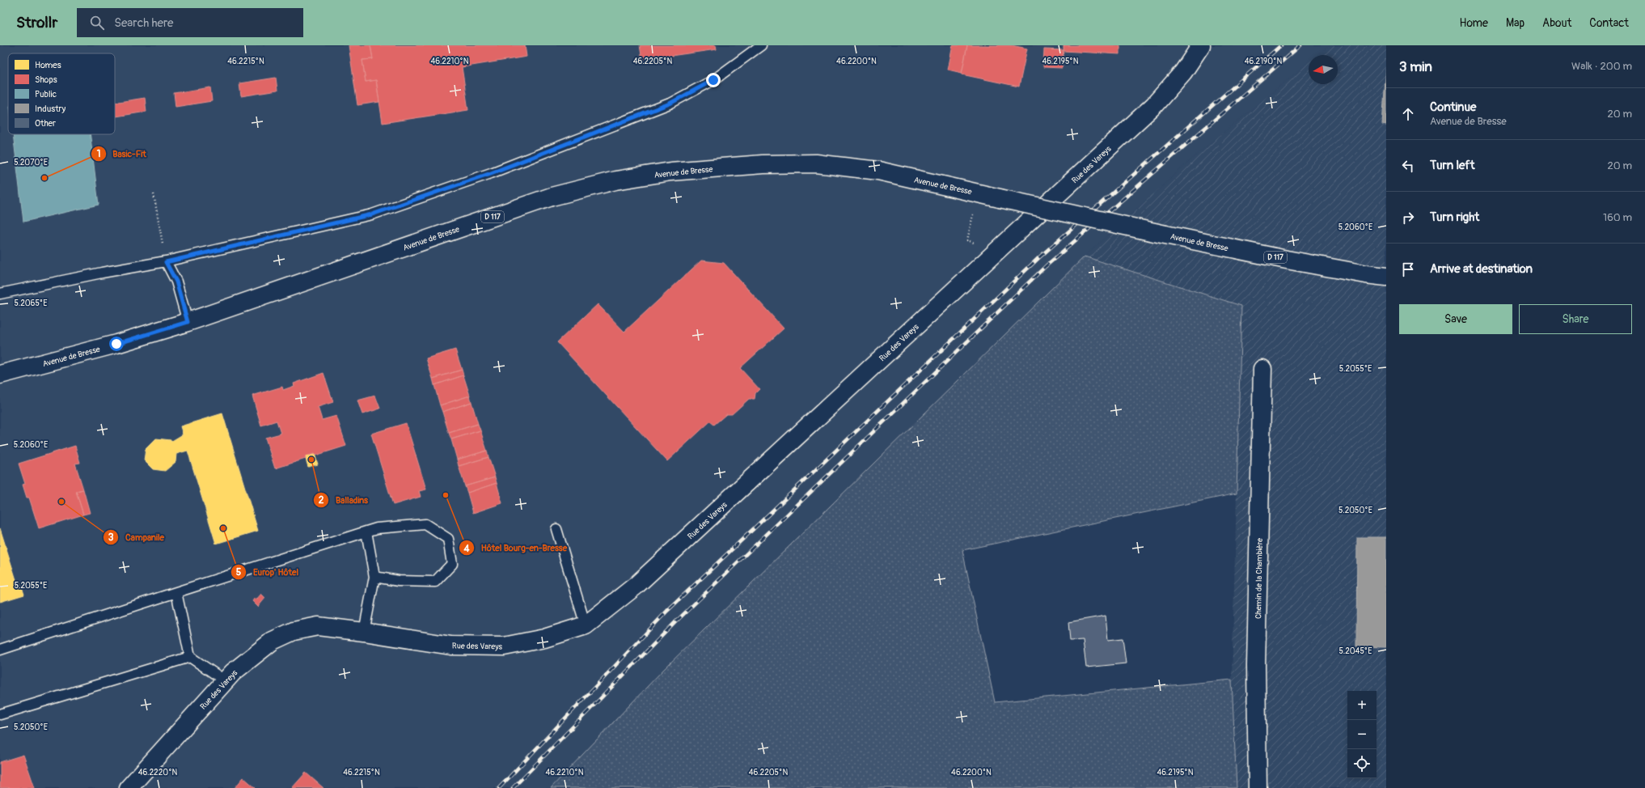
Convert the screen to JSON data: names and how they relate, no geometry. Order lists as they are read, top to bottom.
{
  "streets": {
    "street": [
      "Rue des Vareys",
      "Avenue de Bresse",
      "D 117",
      "Chemin de la Chambière"
    ]
  },
  "places": [
    "Basic-Fit",
    "Balladins",
    "Hôtel Bourg-en-Bresse",
    "Campanile",
    "Europ' Hôtel"
  ],
  "legend": [
    "Homes",
    "Shops",
    "Public",
    "Industry",
    "Other"
  ],
  "north": "left",
  "page": {
    "header": "Strollr",
    "search": "Search here",
    "nav": [
      "Home",
      "Map",
      "About",
      "Contact"
    ],
    "heading": ["3 min", "Walk · 200 m"],
    "list": [
      ["Continue", "Avenue de Bresse", "20 m"],
      ["Turn left", "20 m"],
      ["Turn right", "160 m"],
      "Arrive at destination"
    ],
    "buttons": ["Save", "Share"],
    "map_buttons": ["+", "−"]
  },
  "coordinates": [
    "46.2215°N",
    "46.2210°N",
    "46.2205°N",
    "46.2200°N",
    "46.2195°N",
    "46.2190°N",
    "5.2070°E",
    "5.2060°E",
    "5.2065°E",
    "5.2055°E",
    "5.2050°E",
    "5.2045°E",
    "46.2220°N"
  ]
}
